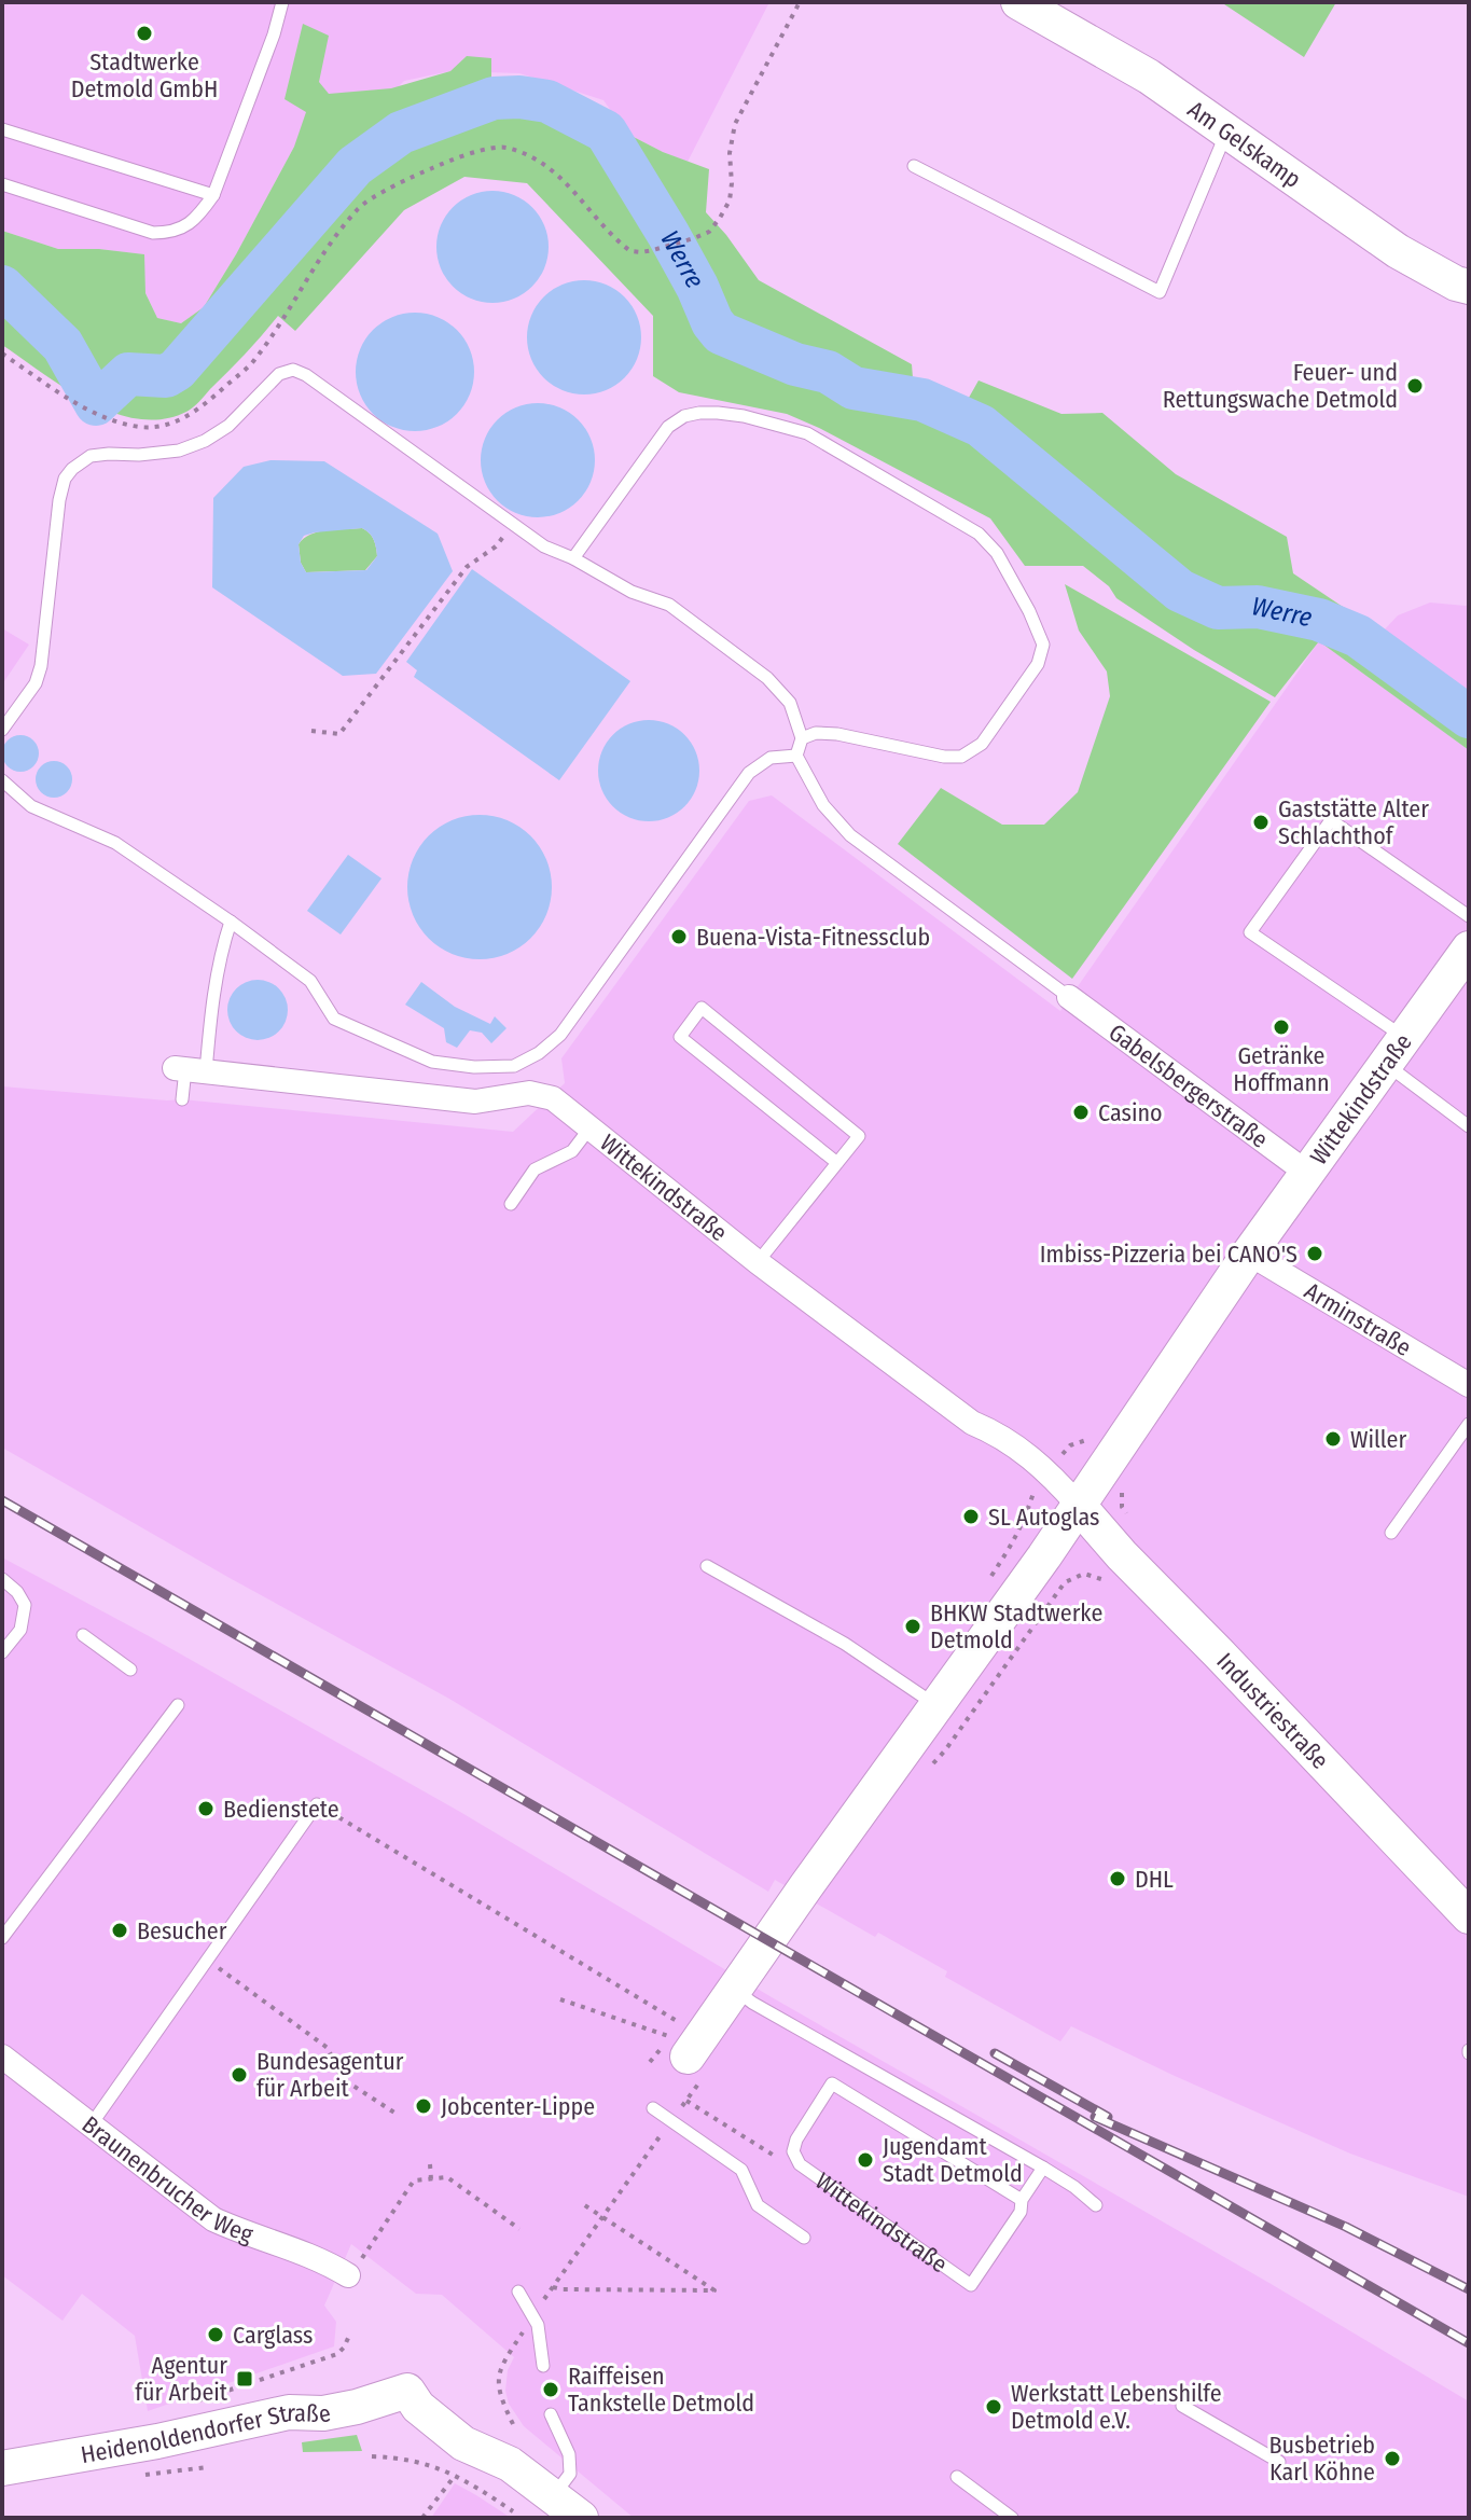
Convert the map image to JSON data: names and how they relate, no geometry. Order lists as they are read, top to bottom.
{
  "streets": {
    "street": [
      "Am Gelskamp",
      "Gabelsbergerstraße",
      "Wittekindstraße",
      "Arminstraße",
      "Industriestraße",
      "Braunenbrucher Weg",
      "Heidenoldendorfer Straße"
    ]
  },
  "crossings": [
    ["Gabelsbergerstraße", "Wittekindstraße"],
    ["Wittekindstraße", "Arminstraße"],
    ["Wittekindstraße", "Industriestraße"]
  ],
  "water": ["Werre"],
  "places": {
    "other": [
      "Stadtwerke Detmold GmbH",
      "Feuer- und Rettungswache Detmold",
      "Gaststätte Alter Schlachthof",
      "Buena-Vista-Fitnessclub",
      "Getränke Hoffmann",
      "Casino",
      "Imbiss-Pizzeria bei CANO'S",
      "Willer",
      "SL Autoglas",
      "BHKW Stadtwerke Detmold",
      "Bedienstete",
      "DHL",
      "Besucher",
      "Bundesagentur für Arbeit",
      "Jobcenter-Lippe",
      "Jugendamt Stadt Detmold",
      "Carglass",
      "Raiffeisen Tankstelle Detmold",
      "Werkstatt Lebenshilfe Detmold e.V.",
      "Busbetrieb Karl Köhne"
    ],
    "transit": ["Agentur für Arbeit"]
  }
}
